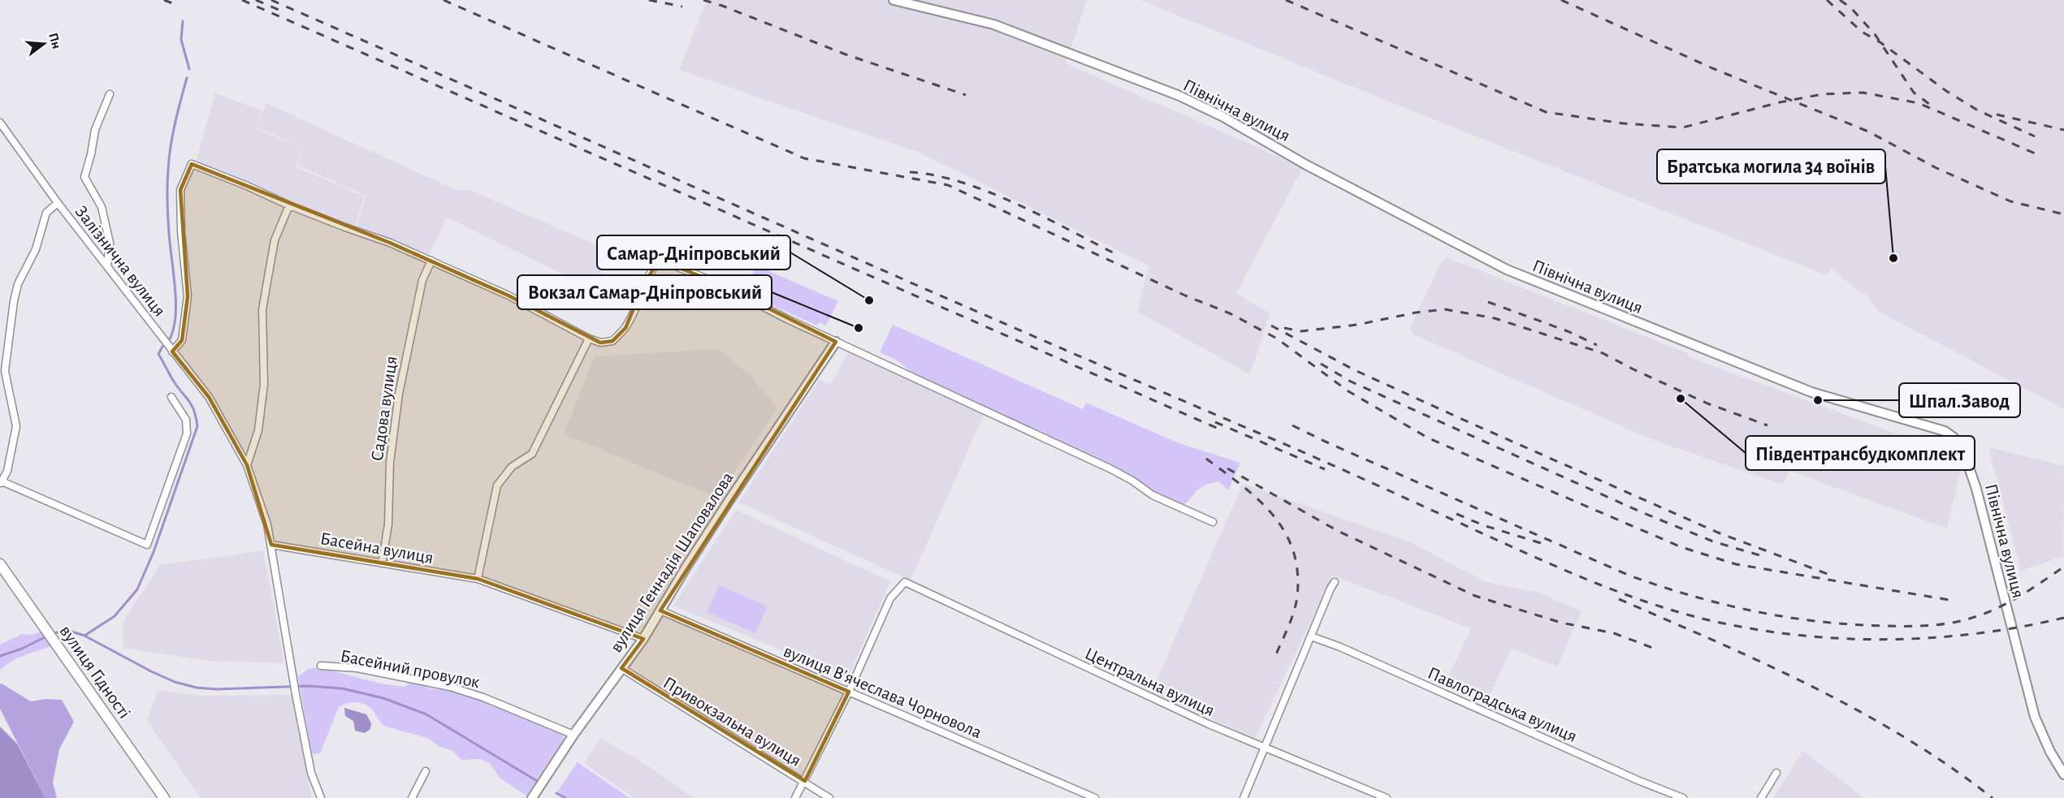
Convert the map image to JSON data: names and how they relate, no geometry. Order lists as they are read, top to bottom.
{
  "streets": {
    "main road": ["вулиця Гідності"],
    "street": [
      "Північна вулиця",
      "Залізнична вулиця",
      "Садова вулиця",
      "Басейна вулиця",
      "вулиця Геннадія Шаповалова",
      "Басейний провулок",
      "Центральна вулиця",
      "вулиця В'ячеслава Чорновола",
      "Павлоградська вулиця",
      "Привокзальна вулиця"
    ]
  },
  "crossings": [
    ["Залізнична вулиця", "Басейна вулиця"],
    ["Садова вулиця", "Басейна вулиця"],
    ["Басейна вулиця", "вулиця Геннадія Шаповалова"],
    ["вулиця Геннадія Шаповалова", "Басейний провулок"],
    ["вулиця Геннадія Шаповалова", "вулиця В'ячеслава Чорновола"],
    ["вулиця Геннадія Шаповалова", "Привокзальна вулиця"],
    ["Центральна вулиця", "вулиця В'ячеслава Чорновола"]
  ],
  "places": [
    "Братська могила 34 воїнів",
    "Самар-Дніпровський",
    "Вокзал Самар-Дніпровський",
    "Південтрансбудкомплект",
    "Шпал.Завод"
  ],
  "north": "right"
}
